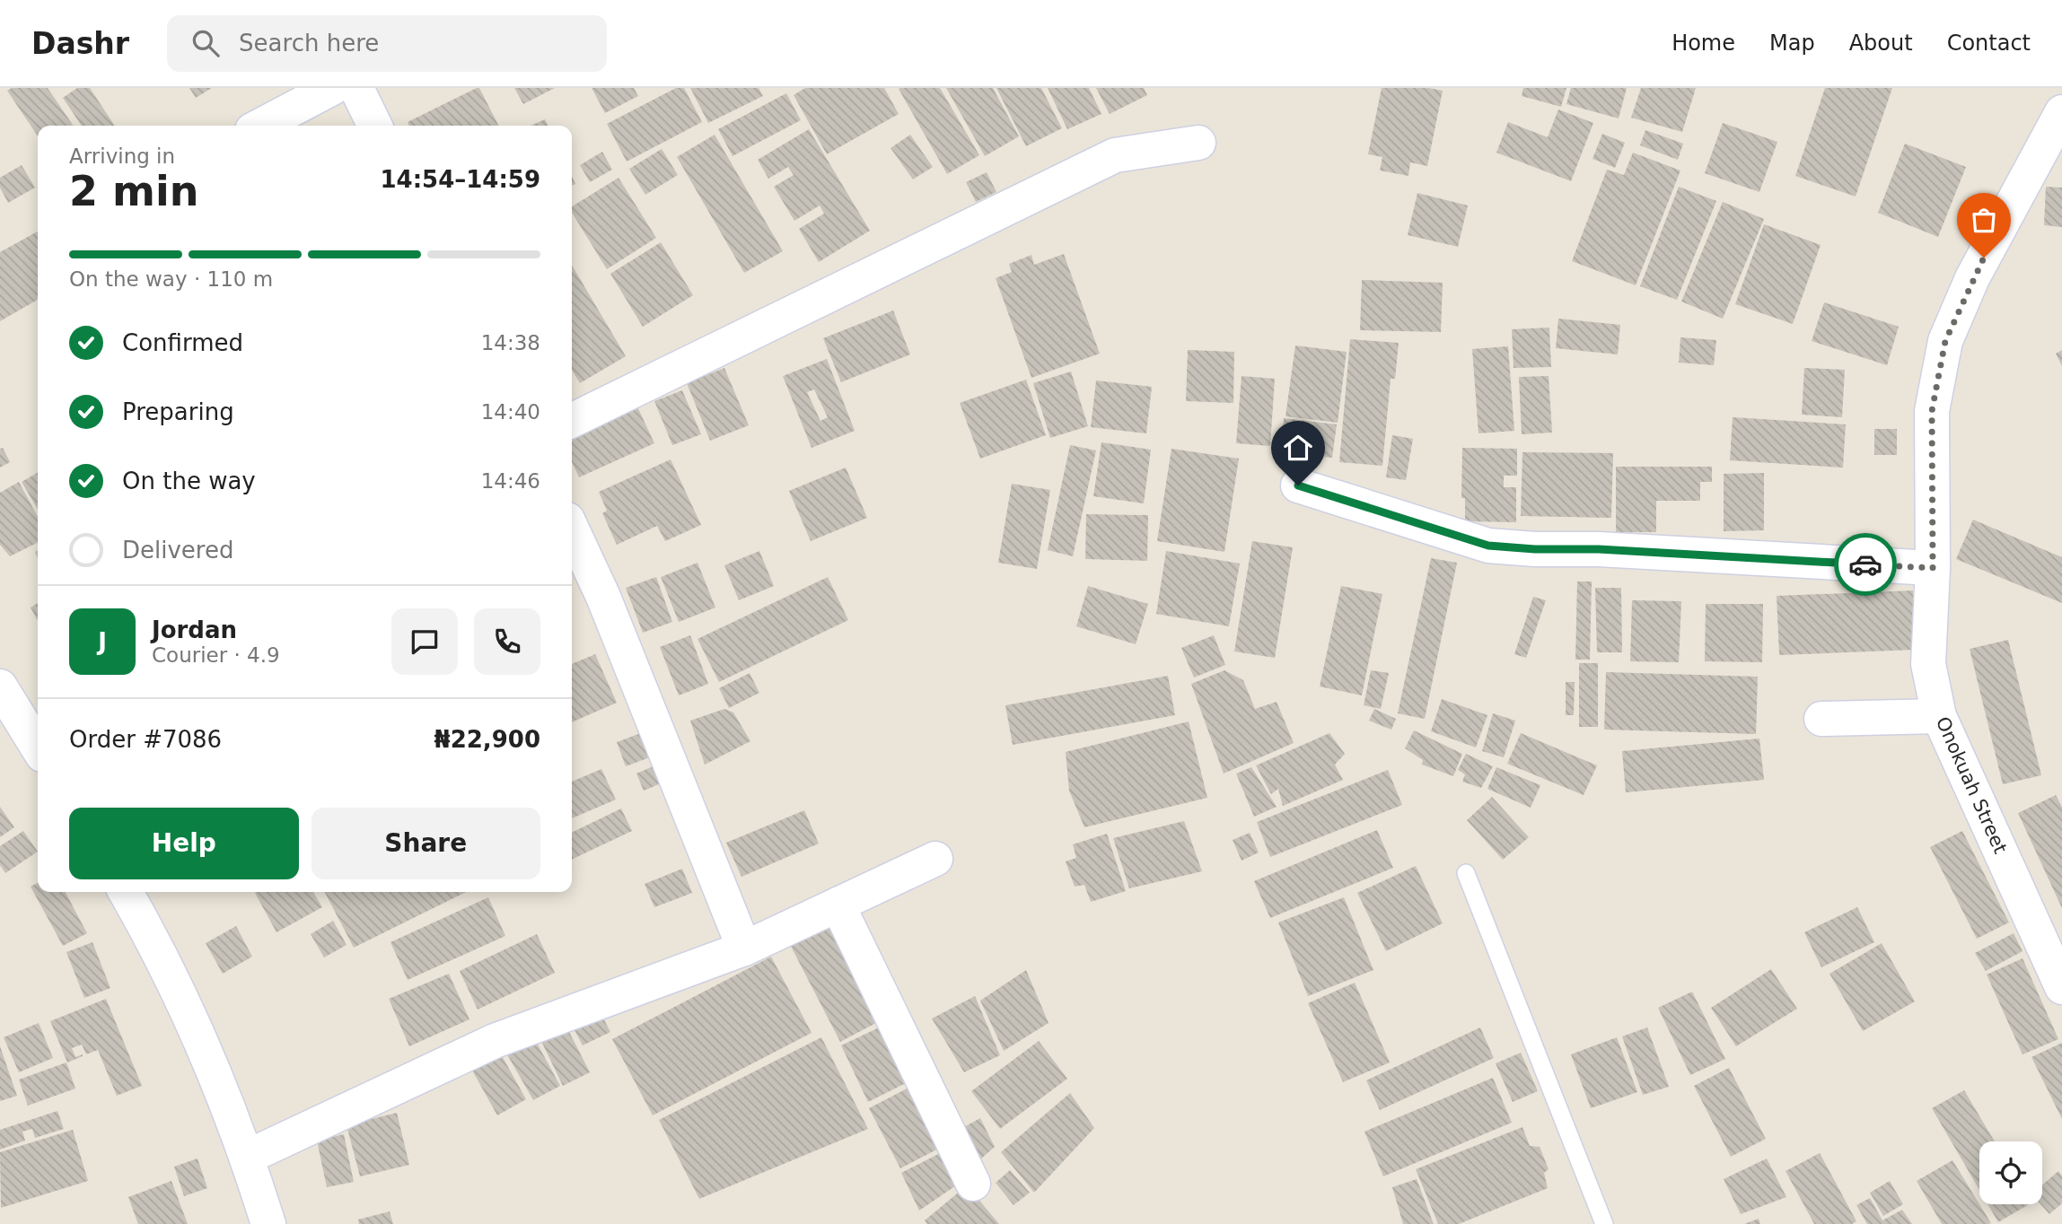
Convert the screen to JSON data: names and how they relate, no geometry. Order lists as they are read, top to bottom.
{
  "streets": {
    "street": ["Onokuah Street"]
  },
  "page": {
    "header": "Dashr",
    "search": "Search here",
    "nav": [
      "Home",
      "Map",
      "About",
      "Contact"
    ],
    "heading": ["2 min", "Arriving in", "14:54–14:59"],
    "panel": [
      "Jordan",
      "Courier · 4.9",
      "Order #7086",
      "₦22,900"
    ],
    "bar": "On the way · 110 m",
    "list": [
      ["Confirmed", "14:38"],
      ["Preparing", "14:40"],
      ["On the way", "14:46"],
      "Delivered"
    ],
    "round": "J",
    "buttons": ["Help", "Share"]
  }
}
